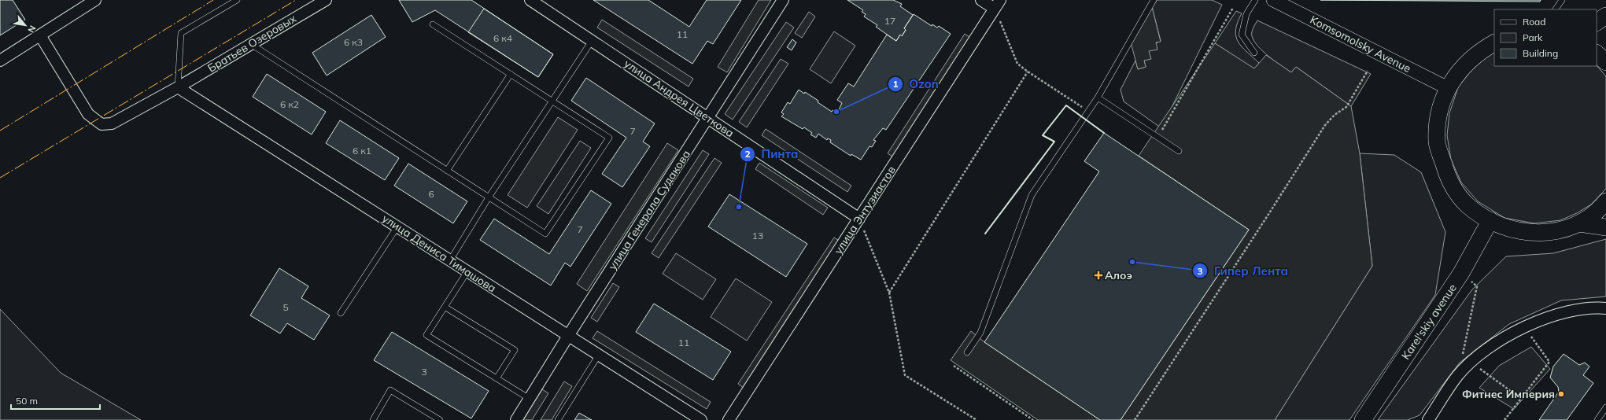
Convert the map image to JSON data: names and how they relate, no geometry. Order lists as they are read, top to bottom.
{
  "streets": {
    "main road": ["Karel'skiy avenue"],
    "street": [
      "Братьев Озеровых",
      "Komsomolsky Avenue",
      "улица Андрея Цветкова",
      "улица Генерала Судакова",
      "улица Энтузиастов",
      "улица Дениса Тимашова"
    ]
  },
  "crossings": [
    ["Братьев Озеровых", "улица Дениса Тимашова"],
    ["улица Андрея Цветкова", "улица Генерала Судакова"],
    ["улица Андрея Цветкова", "улица Энтузиастов"],
    ["улица Генерала Судакова", "улица Дениса Тимашова"]
  ],
  "places": {
    "other": [
      "Ozon",
      "Пинта",
      "Гипер Лента",
      "Фитнес Империя"
    ],
    "health": ["Алоэ"]
  },
  "house_numbers": [
    "17",
    "11",
    "6 к4",
    "6 к3",
    "6 к2",
    "7",
    "6 к1",
    "6",
    "7",
    "13",
    "5",
    "11",
    "3"
  ],
  "legend": ["Road", "Park", "Building"],
  "scale_bar": "50 m",
  "north": "bottom right"
}
